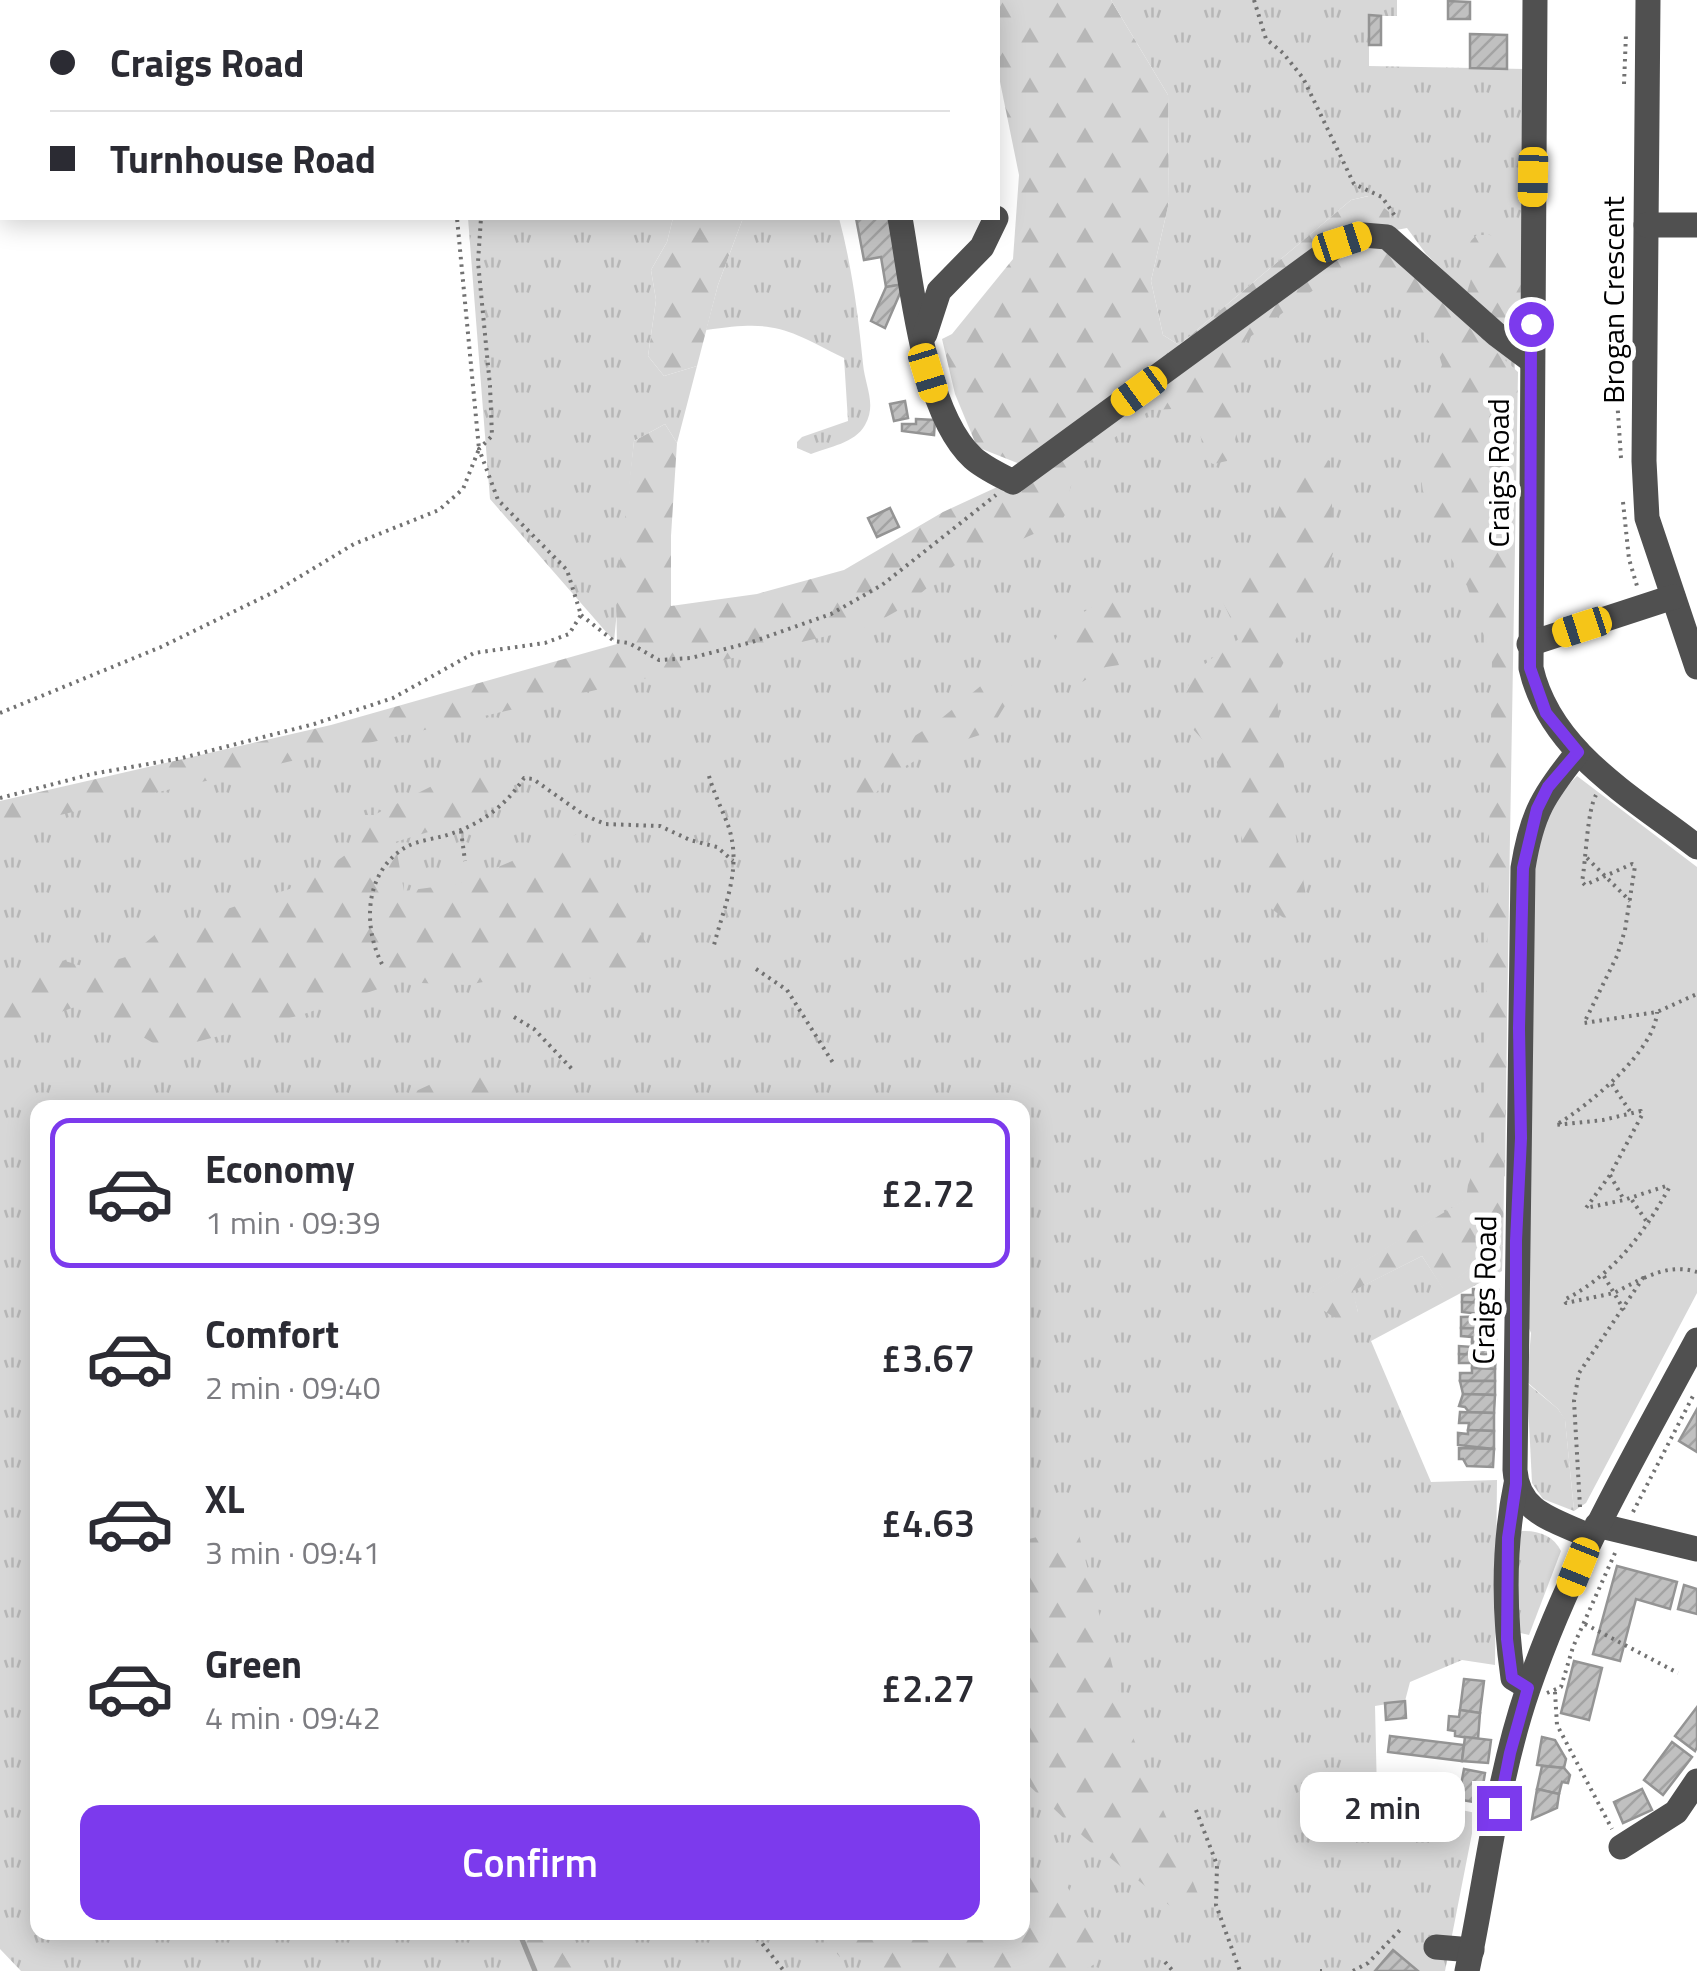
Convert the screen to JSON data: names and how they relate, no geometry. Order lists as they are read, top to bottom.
{
  "streets": {
    "street": ["Brogan Crescent", "Craigs Road"]
  },
  "page": {
    "banner": ["Craigs Road", "Turnhouse Road"],
    "list": [
      {
        "name": "Economy",
        "note": "1 min · 09:39",
        "value": "£2.72"
      },
      {
        "name": "Comfort",
        "note": "2 min · 09:40",
        "value": "£3.67"
      },
      {
        "name": "XL",
        "note": "3 min · 09:41",
        "value": "£4.63"
      },
      {
        "name": "Green",
        "note": "4 min · 09:42",
        "value": "£2.27"
      }
    ],
    "bubble": "2 min",
    "buttons": "Confirm"
  }
}
